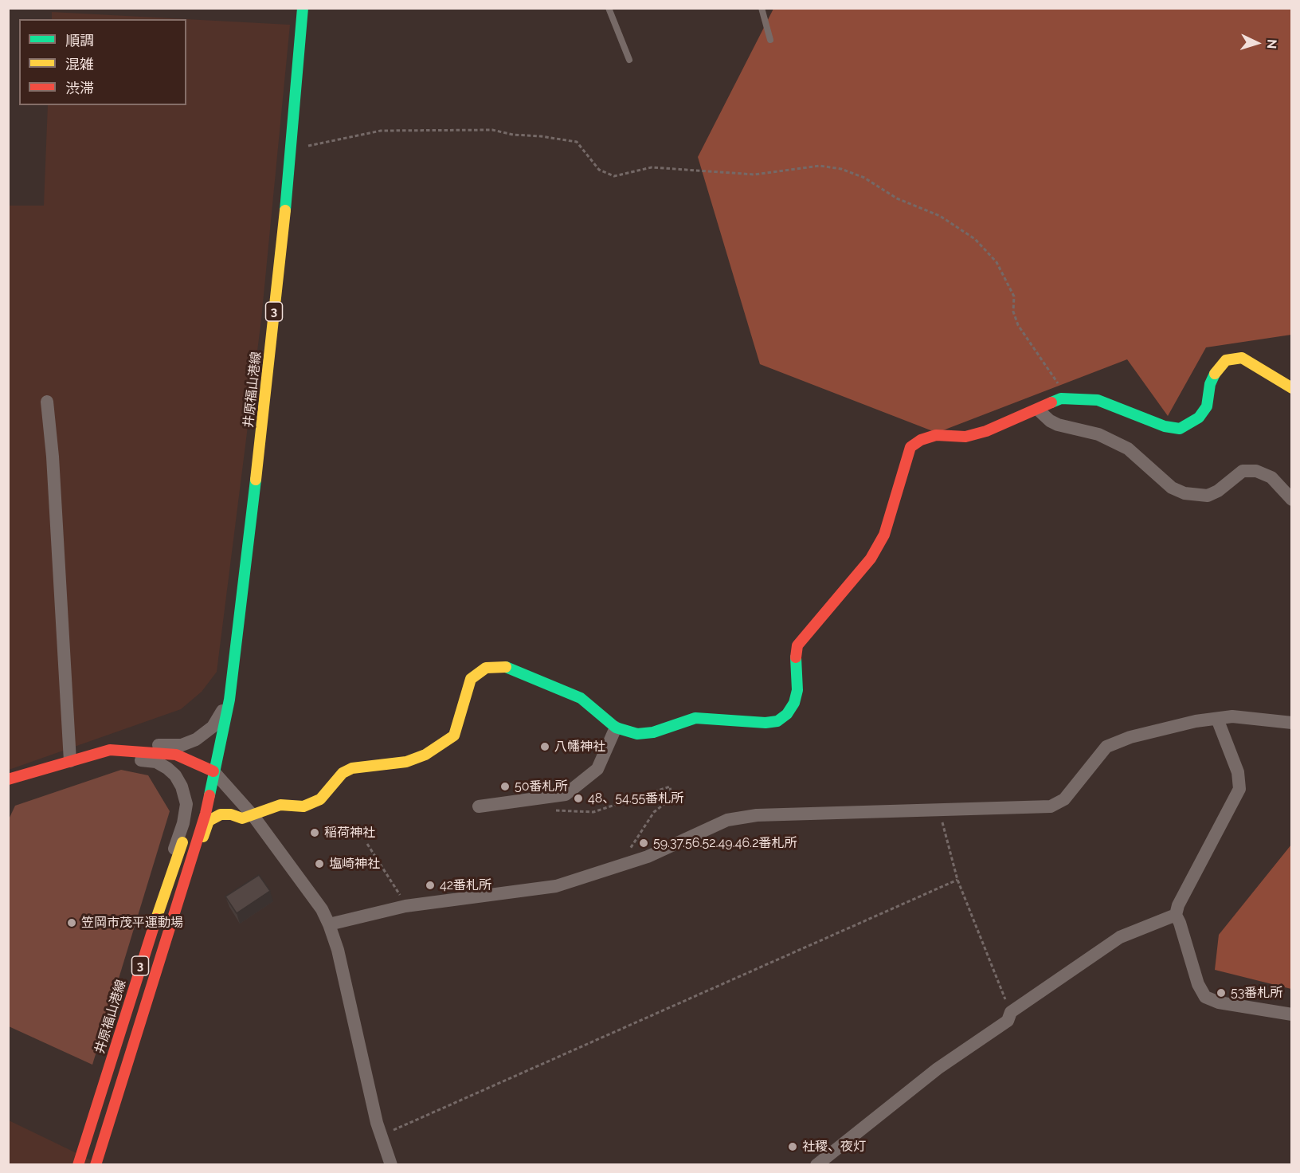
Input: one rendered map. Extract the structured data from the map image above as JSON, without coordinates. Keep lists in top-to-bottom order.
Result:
{
  "streets": {
    "street": ["3", "井原福山港線"]
  },
  "places": [
    "八幡神社",
    "50番札所",
    "48、54.55番札所",
    "稲荷神社",
    "59.37.56.52.49.46.2番札所",
    "塩崎神社",
    "42番札所",
    "笠岡市茂平運動場",
    "53番札所",
    "社稷、夜灯"
  ],
  "legend": ["順調", "混雑", "渋滞"],
  "north": "right"
}
